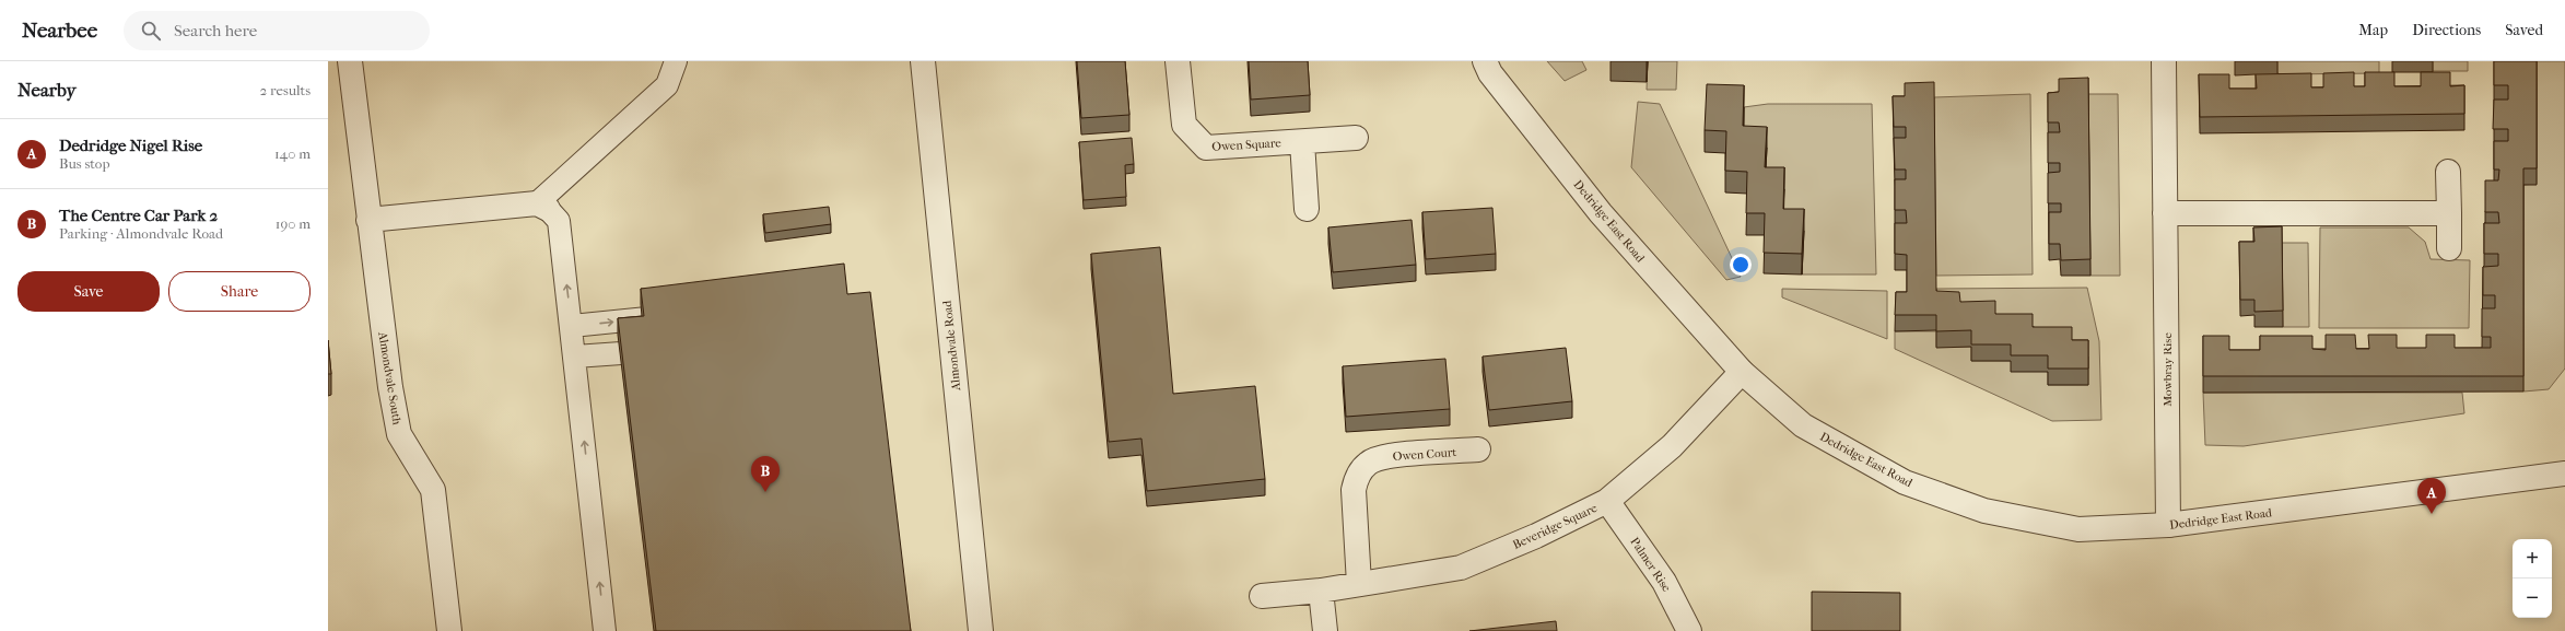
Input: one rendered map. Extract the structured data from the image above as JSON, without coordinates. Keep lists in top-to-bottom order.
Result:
{
  "streets": {
    "street": [
      "Owen Square",
      "Dedridge East Road",
      "Almondvale Road",
      "Mowbray Rise",
      "Almondvale South",
      "Owen Court",
      "Beveridge Square",
      "Palmer Rise"
    ]
  },
  "crossings": [
    ["Dedridge East Road", "Mowbray Rise"],
    ["Dedridge East Road", "Beveridge Square"],
    ["Owen Court", "Beveridge Square"],
    ["Beveridge Square", "Palmer Rise"]
  ],
  "page": {
    "header": "Nearbee",
    "search": "Search here",
    "nav": ["Map", "Directions", "Saved"],
    "heading": ["Nearby", "2 results"],
    "list": [
      {
        "mark": "A",
        "name": "Dedridge Nigel Rise",
        "note": "Bus stop",
        "value": "140 m"
      },
      {
        "mark": "B",
        "name": "The Centre Car Park 2",
        "note": "Parking · Almondvale Road",
        "value": "190 m"
      }
    ],
    "buttons": ["Save", "Share"],
    "pins": ["B", "A"],
    "map_buttons": ["+", "−"]
  }
}
